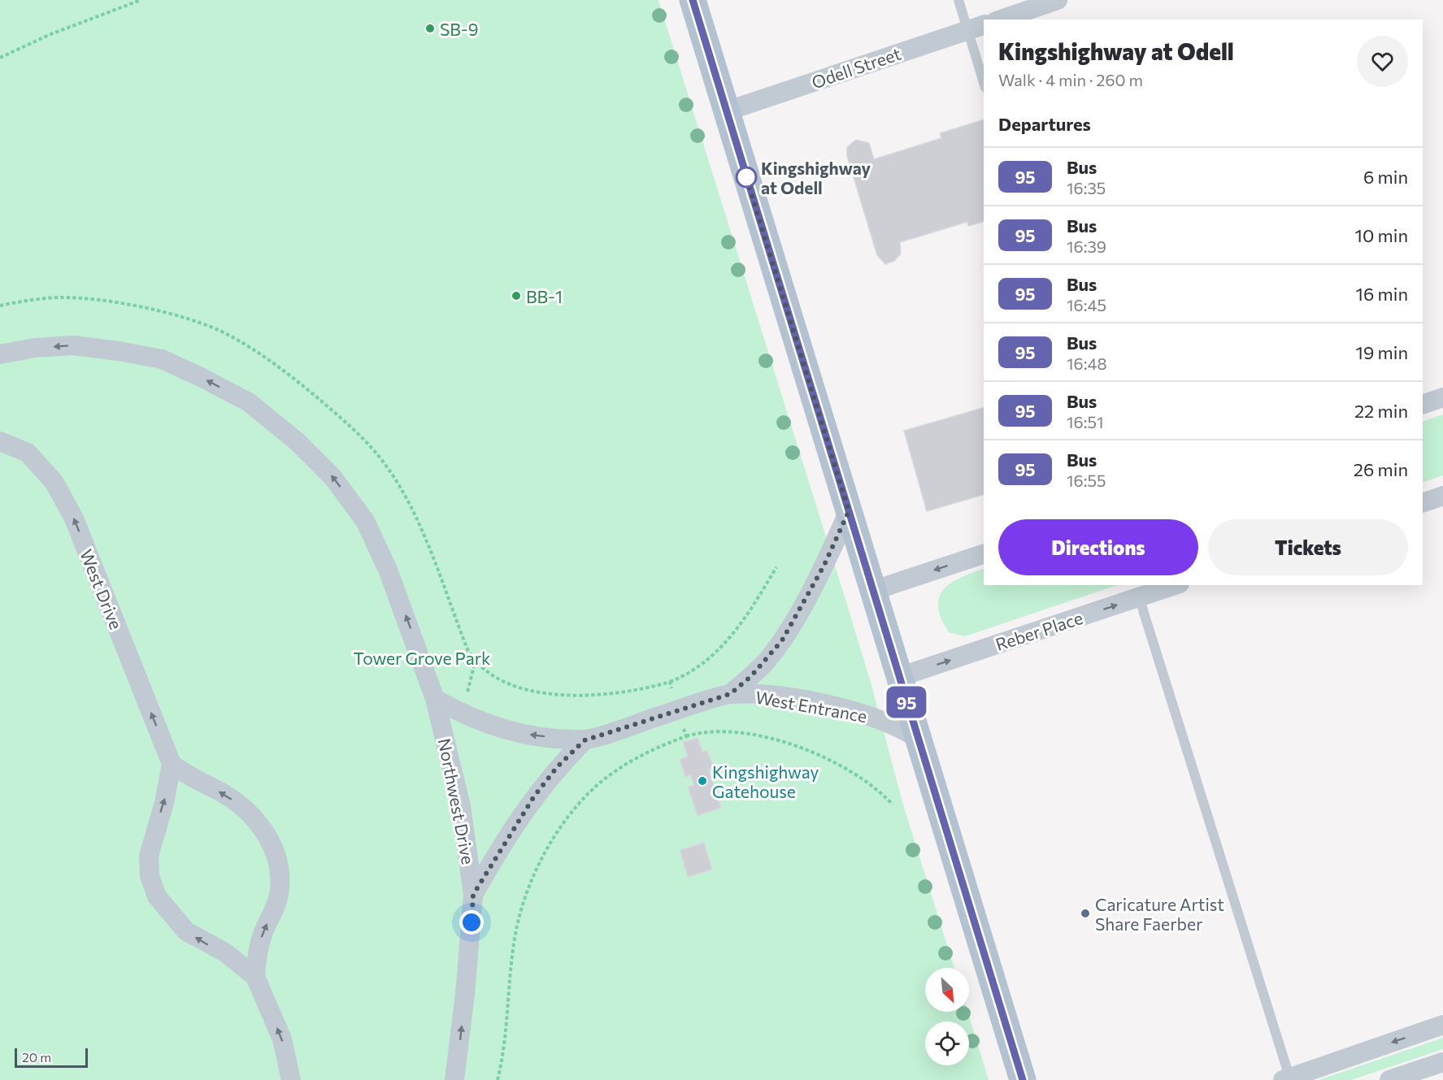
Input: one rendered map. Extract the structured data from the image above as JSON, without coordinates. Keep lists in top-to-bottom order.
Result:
{
  "streets": {
    "street": [
      "Odell Street",
      "West Drive",
      "Reber Place",
      "West Entrance",
      "Northwest Drive"
    ]
  },
  "crossings": [
    ["West Entrance", "Northwest Drive"]
  ],
  "one_way": ["West Drive", "Northwest Drive"],
  "parks": ["Tower Grove Park"],
  "places": [
    "SB-9",
    "Kingshighway at Odell",
    "BB-1",
    "Kingshighway Gatehouse",
    "Caricature Artist Share Faerber"
  ],
  "lines": ["bus line 95"],
  "scale_bar": "20 m",
  "north": "bottom right",
  "page": {
    "on_map": "95",
    "heading": [
      ["Kingshighway at Odell", "Walk · 4 min · 260 m"],
      "Departures"
    ],
    "list": [
      {
        "mark": "95",
        "name": "Bus",
        "note": "16:35",
        "value": "6 min"
      },
      {
        "mark": "95",
        "name": "Bus",
        "note": "16:39",
        "value": "10 min"
      },
      {
        "mark": "95",
        "name": "Bus",
        "note": "16:45",
        "value": "16 min"
      },
      {
        "mark": "95",
        "name": "Bus",
        "note": "16:48",
        "value": "19 min"
      },
      {
        "mark": "95",
        "name": "Bus",
        "note": "16:51",
        "value": "22 min"
      },
      {
        "mark": "95",
        "name": "Bus",
        "note": "16:55",
        "value": "26 min"
      }
    ],
    "buttons": ["Directions", "Tickets"],
    "scale": "20 m"
  }
}
